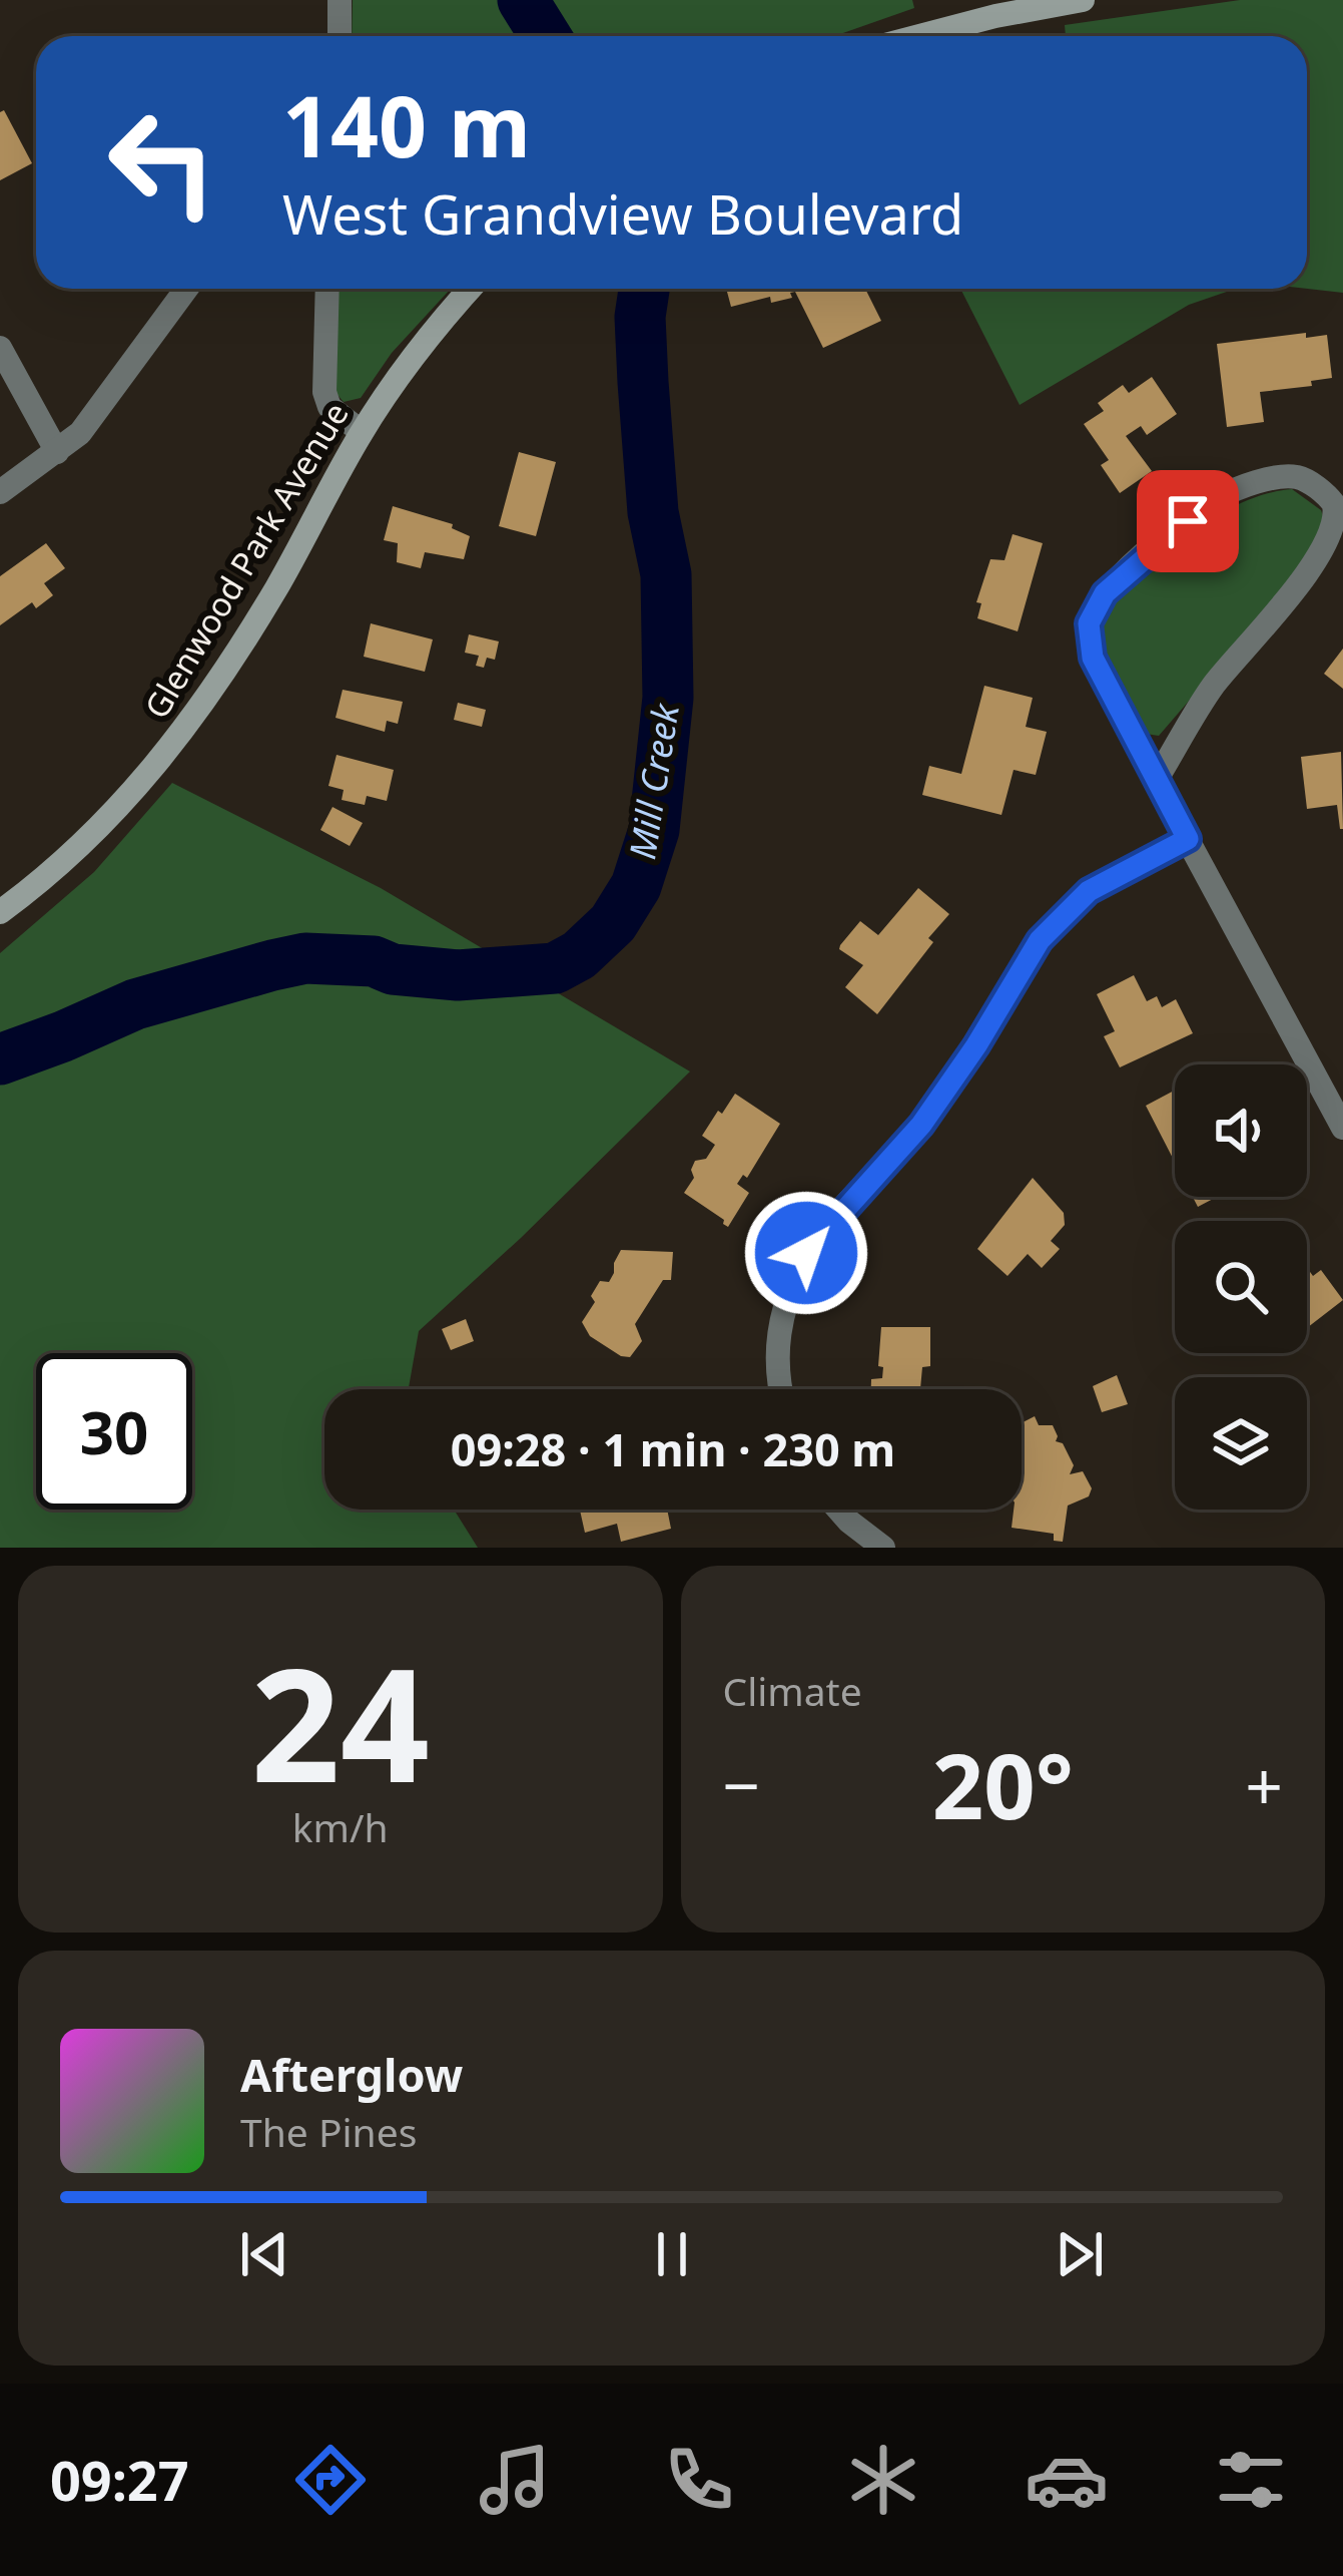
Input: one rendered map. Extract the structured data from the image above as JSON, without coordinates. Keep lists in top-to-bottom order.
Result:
{
  "streets": {
    "main road": ["Glenwood Park Avenue"]
  },
  "water": ["Mill Creek"],
  "page": {
    "turn": ["140 m", "West Grandview Boulevard"],
    "limit": "30",
    "trip": "09:28 · 1 min · 230 m",
    "tile": [
      ["24", "km/h"],
      "Climate"
    ],
    "heat": ["−", "20°", "+"],
    "song": ["Afterglow", "The Pines"],
    "tabs": "09:27"
  }
}
